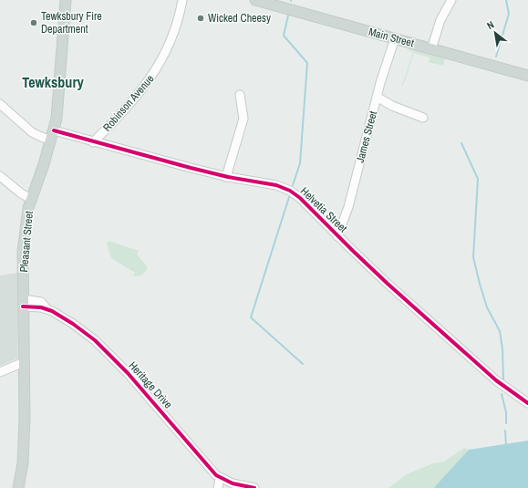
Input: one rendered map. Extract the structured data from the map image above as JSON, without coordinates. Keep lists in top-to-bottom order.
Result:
{
  "streets": {
    "main road": ["Main Street", "Pleasant Street"],
    "street": [
      "Robinson Avenue",
      "James Street",
      "Helvetia Street",
      "Heritage Drive"
    ]
  },
  "crossings": [
    ["Main Street", "James Street"],
    ["Robinson Avenue", "Helvetia Street"],
    ["James Street", "Helvetia Street"],
    ["Helvetia Street", "Pleasant Street"],
    ["Pleasant Street", "Heritage Drive"]
  ],
  "districts": ["Tewksbury"],
  "places": ["Wicked Cheesy", "Tewksbury Fire Department"],
  "north": "top left"
}
